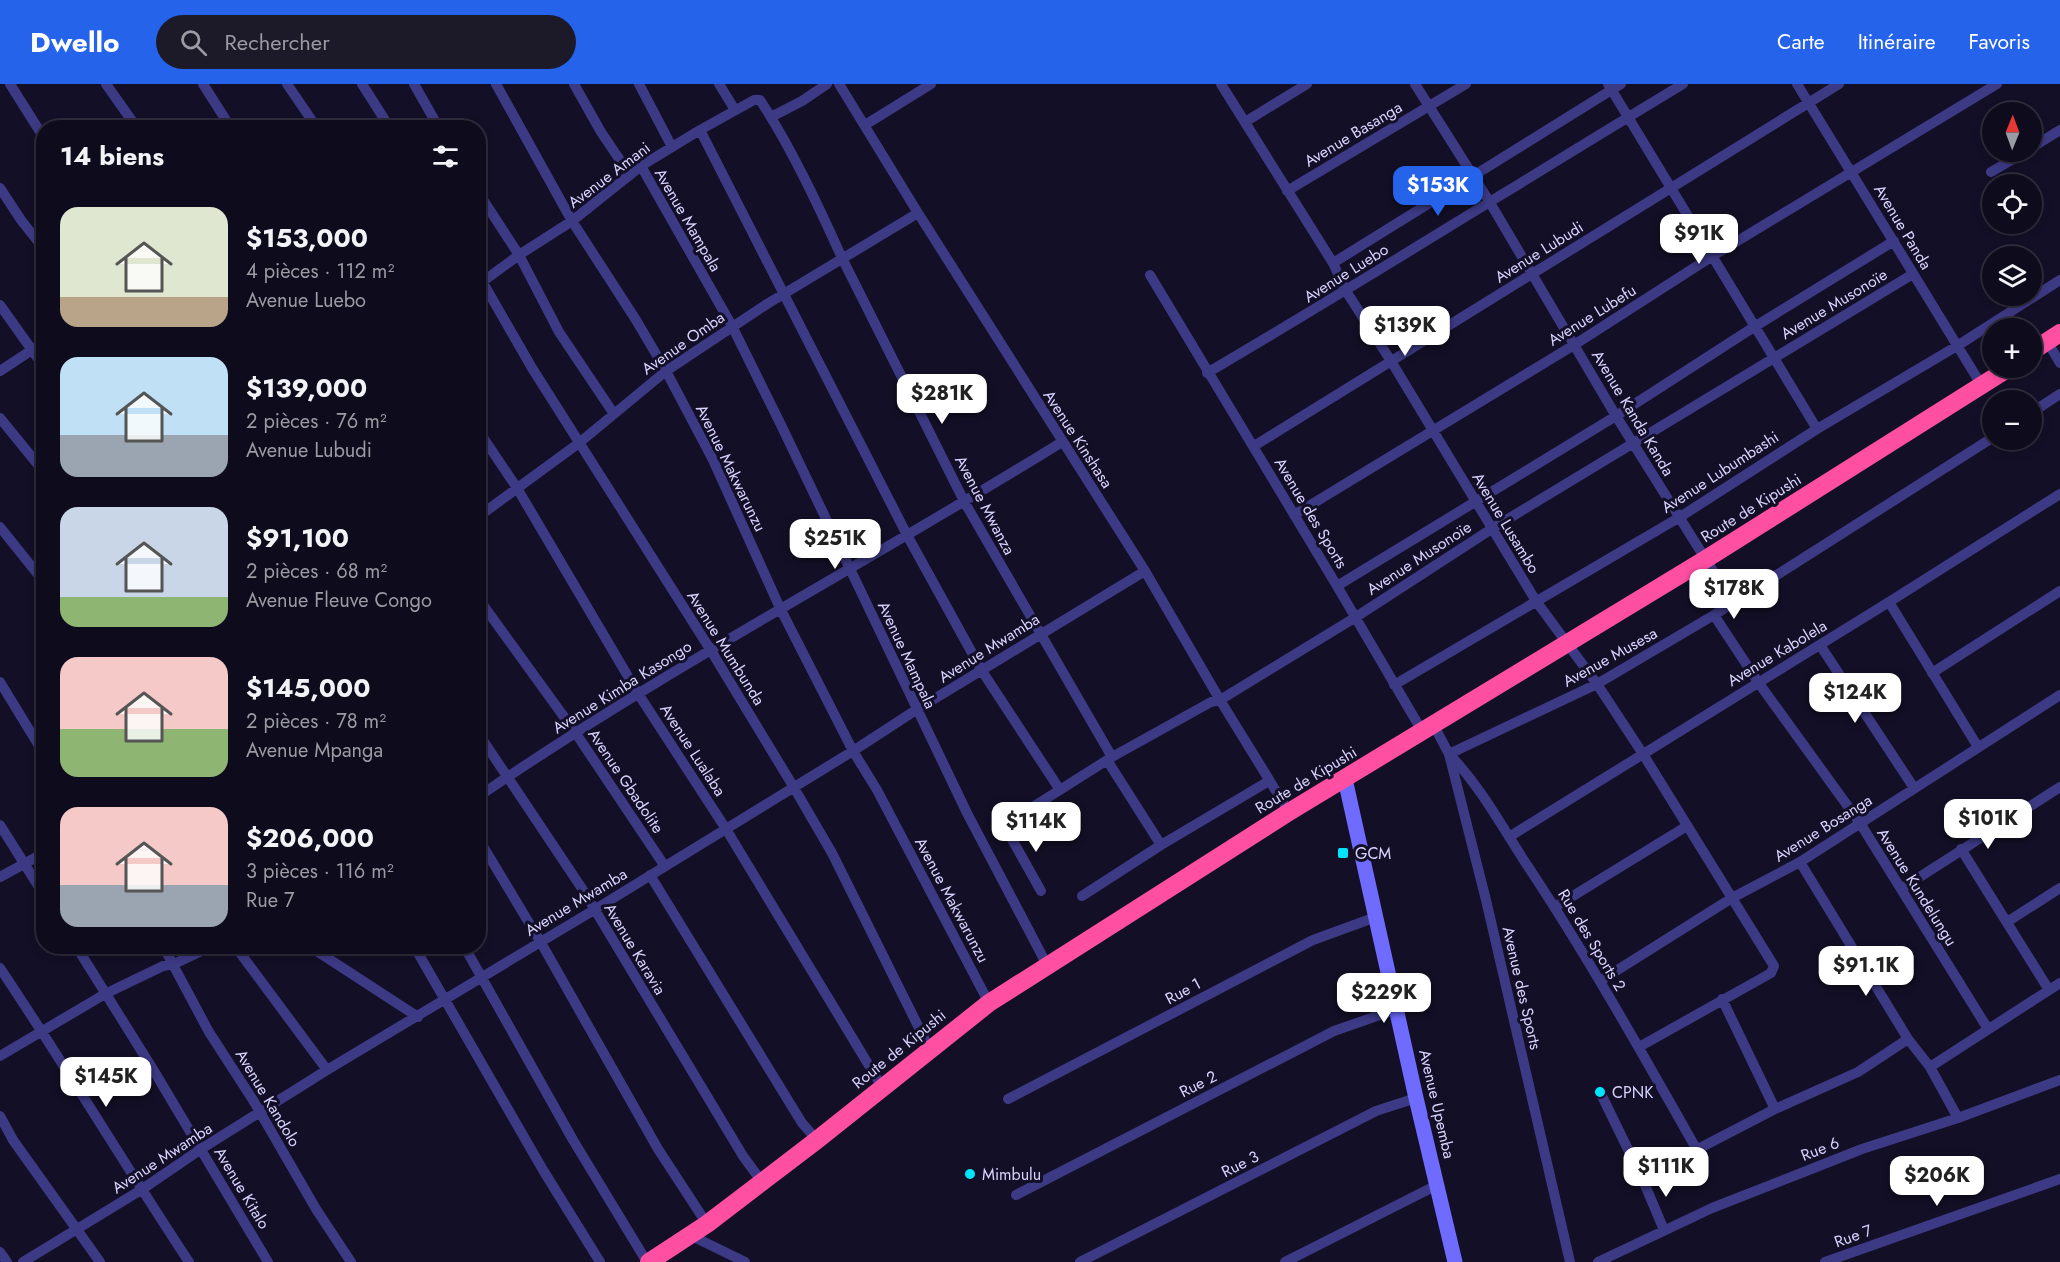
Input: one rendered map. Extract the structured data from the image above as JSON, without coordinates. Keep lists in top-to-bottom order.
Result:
{
  "streets": {
    "highway": ["Route de Kipushi"],
    "street": [
      "Avenue Basanga",
      "Avenue Amani",
      "Avenue Mampala",
      "Avenue Panda",
      "Avenue Lubudi",
      "Avenue Luebo",
      "Avenue Musonoïe",
      "Avenue Lubefu",
      "Avenue Omba",
      "Avenue Kanda Kanda",
      "Avenue Kinshasa",
      "Avenue Makwarunzu",
      "Avenue Lubumbashi",
      "Avenue Mwanza",
      "Avenue des Sports",
      "Avenue Lusambo",
      "Avenue Mumbunda",
      "Avenue Mwamba",
      "Avenue Kabolela",
      "Avenue Musesa",
      "Avenue Kimba Kasongo",
      "Avenue Lualaba",
      "Avenue Gbadolite",
      "Avenue Bosanga",
      "Avenue Kundelungu",
      "Rue des Sports 2",
      "Avenue Karavia",
      "Rue 1",
      "Rue 2",
      "Avenue Kandolo",
      "Avenue Upemba",
      "Rue 6",
      "Rue 3",
      "Avenue Kitalo",
      "Rue 7"
    ]
  },
  "crossings": [
    ["Avenue Basanga", "Avenue Kanda Kanda"],
    ["Avenue Basanga", "Avenue Lusambo"],
    ["Avenue Amani", "Avenue Mampala"],
    ["Avenue Amani", "Avenue Makwarunzu"],
    ["Avenue Amani", "Avenue Mwanza"],
    ["Avenue Mampala", "Avenue Omba"],
    ["Avenue Mampala", "Route de Kipushi"],
    ["Avenue Mampala", "Avenue Mwamba"],
    ["Avenue Mampala", "Avenue Kimba Kasongo"],
    ["Avenue Panda", "Avenue Lubudi"],
    ["Avenue Panda", "Avenue Musonoïe"],
    ["Avenue Panda", "Avenue Lubefu"],
    ["Avenue Panda", "Avenue Lubumbashi"],
    ["Avenue Panda", "Route de Kipushi"],
    ["Avenue Lubudi", "Avenue Kanda Kanda"],
    ["Avenue Lubudi", "Avenue des Sports"],
    ["Avenue Lubudi", "Avenue Lusambo"],
    ["Avenue Luebo", "Avenue Kanda Kanda"],
    ["Avenue Luebo", "Avenue des Sports"],
    ["Avenue Luebo", "Avenue Lusambo"],
    ["Avenue Musonoïe", "Avenue Kanda Kanda"],
    ["Avenue Musonoïe", "Avenue Kinshasa"],
    ["Avenue Musonoïe", "Avenue Mwanza"],
    ["Avenue Musonoïe", "Avenue des Sports"],
    ["Avenue Musonoïe", "Avenue Lusambo"],
    ["Avenue Lubefu", "Avenue Kanda Kanda"],
    ["Avenue Lubefu", "Avenue des Sports"],
    ["Avenue Lubefu", "Avenue Lusambo"],
    ["Avenue Omba", "Avenue Kinshasa"],
    ["Avenue Omba", "Avenue Makwarunzu"],
    ["Avenue Omba", "Avenue Mwanza"],
    ["Avenue Omba", "Avenue Mumbunda"],
    ["Avenue Omba", "Avenue Lualaba"],
    ["Avenue Kanda Kanda", "Avenue Lubumbashi"],
    ["Avenue Kanda Kanda", "Route de Kipushi"],
    ["Avenue Kanda Kanda", "Avenue Musesa"],
    ["Avenue Kinshasa", "Route de Kipushi"],
    ["Avenue Kinshasa", "Avenue Mwamba"],
    ["Avenue Kinshasa", "Avenue Kimba Kasongo"],
    ["Avenue Makwarunzu", "Route de Kipushi"],
    ["Avenue Makwarunzu", "Avenue Mwamba"],
    ["Avenue Makwarunzu", "Avenue Kimba Kasongo"],
    ["Avenue Lubumbashi", "Avenue des Sports"],
    ["Avenue Lubumbashi", "Avenue Lusambo"],
    ["Avenue Mwanza", "Avenue Mwamba"],
    ["Avenue Mwanza", "Avenue Kimba Kasongo"],
    ["Route de Kipushi", "Avenue des Sports"],
    ["Route de Kipushi", "Avenue Lusambo"],
    ["Route de Kipushi", "Avenue Mumbunda"],
    ["Route de Kipushi", "Avenue Lualaba"],
    ["Route de Kipushi", "Avenue Karavia"],
    ["Route de Kipushi", "Avenue Upemba"],
    ["Avenue des Sports", "Avenue Musesa"],
    ["Avenue des Sports", "Rue des Sports 2"],
    ["Avenue Lusambo", "Avenue Kabolela"],
    ["Avenue Lusambo", "Avenue Musesa"],
    ["Avenue Lusambo", "Avenue Bosanga"],
    ["Avenue Mumbunda", "Avenue Mwamba"],
    ["Avenue Mumbunda", "Avenue Kimba Kasongo"],
    ["Avenue Mwamba", "Avenue Lualaba"],
    ["Avenue Mwamba", "Avenue Gbadolite"],
    ["Avenue Mwamba", "Avenue Karavia"],
    ["Avenue Mwamba", "Avenue Kandolo"],
    ["Avenue Mwamba", "Avenue Kitalo"],
    ["Avenue Kabolela", "Avenue Kundelungu"],
    ["Avenue Kabolela", "Rue des Sports 2"],
    ["Avenue Musesa", "Avenue Kundelungu"],
    ["Avenue Musesa", "Rue des Sports 2"],
    ["Avenue Kimba Kasongo", "Avenue Lualaba"],
    ["Avenue Kimba Kasongo", "Avenue Gbadolite"],
    ["Avenue Kimba Kasongo", "Avenue Karavia"],
    ["Avenue Bosanga", "Avenue Kundelungu"],
    ["Avenue Bosanga", "Rue des Sports 2"],
    ["Rue 1", "Avenue Upemba"],
    ["Rue 2", "Avenue Upemba"],
    ["Avenue Upemba", "Rue 3"]
  ],
  "places": {
    "transit": ["GCM"],
    "other": ["CPNK", "Mimbulu"]
  },
  "north": "top",
  "page": {
    "header": "Dwello",
    "search": "Rechercher",
    "nav": ["Carte", "Itinéraire", "Favoris"],
    "map_buttons": ["+", "−"],
    "heading": "14 biens",
    "price": [
      "$153K",
      "$91K",
      "$139K",
      "$281K",
      "$251K",
      "$178K",
      "$124K",
      "$101K",
      "$114K",
      "$91.1K",
      "$229K",
      "$145K",
      "$111K",
      "$206K"
    ],
    "list": [
      {
        "name": "$153,000",
        "note": "4 pièces · 112 m² · Avenue Luebo"
      },
      {
        "name": "$139,000",
        "note": "2 pièces · 76 m² · Avenue Lubudi"
      },
      {
        "name": "$91,100",
        "note": "2 pièces · 68 m² · Avenue Fleuve Congo"
      },
      {
        "name": "$145,000",
        "note": "2 pièces · 78 m² · Avenue Mpanga"
      },
      {
        "name": "$206,000",
        "note": "3 pièces · 116 m² · Rue 7"
      }
    ]
  }
}
